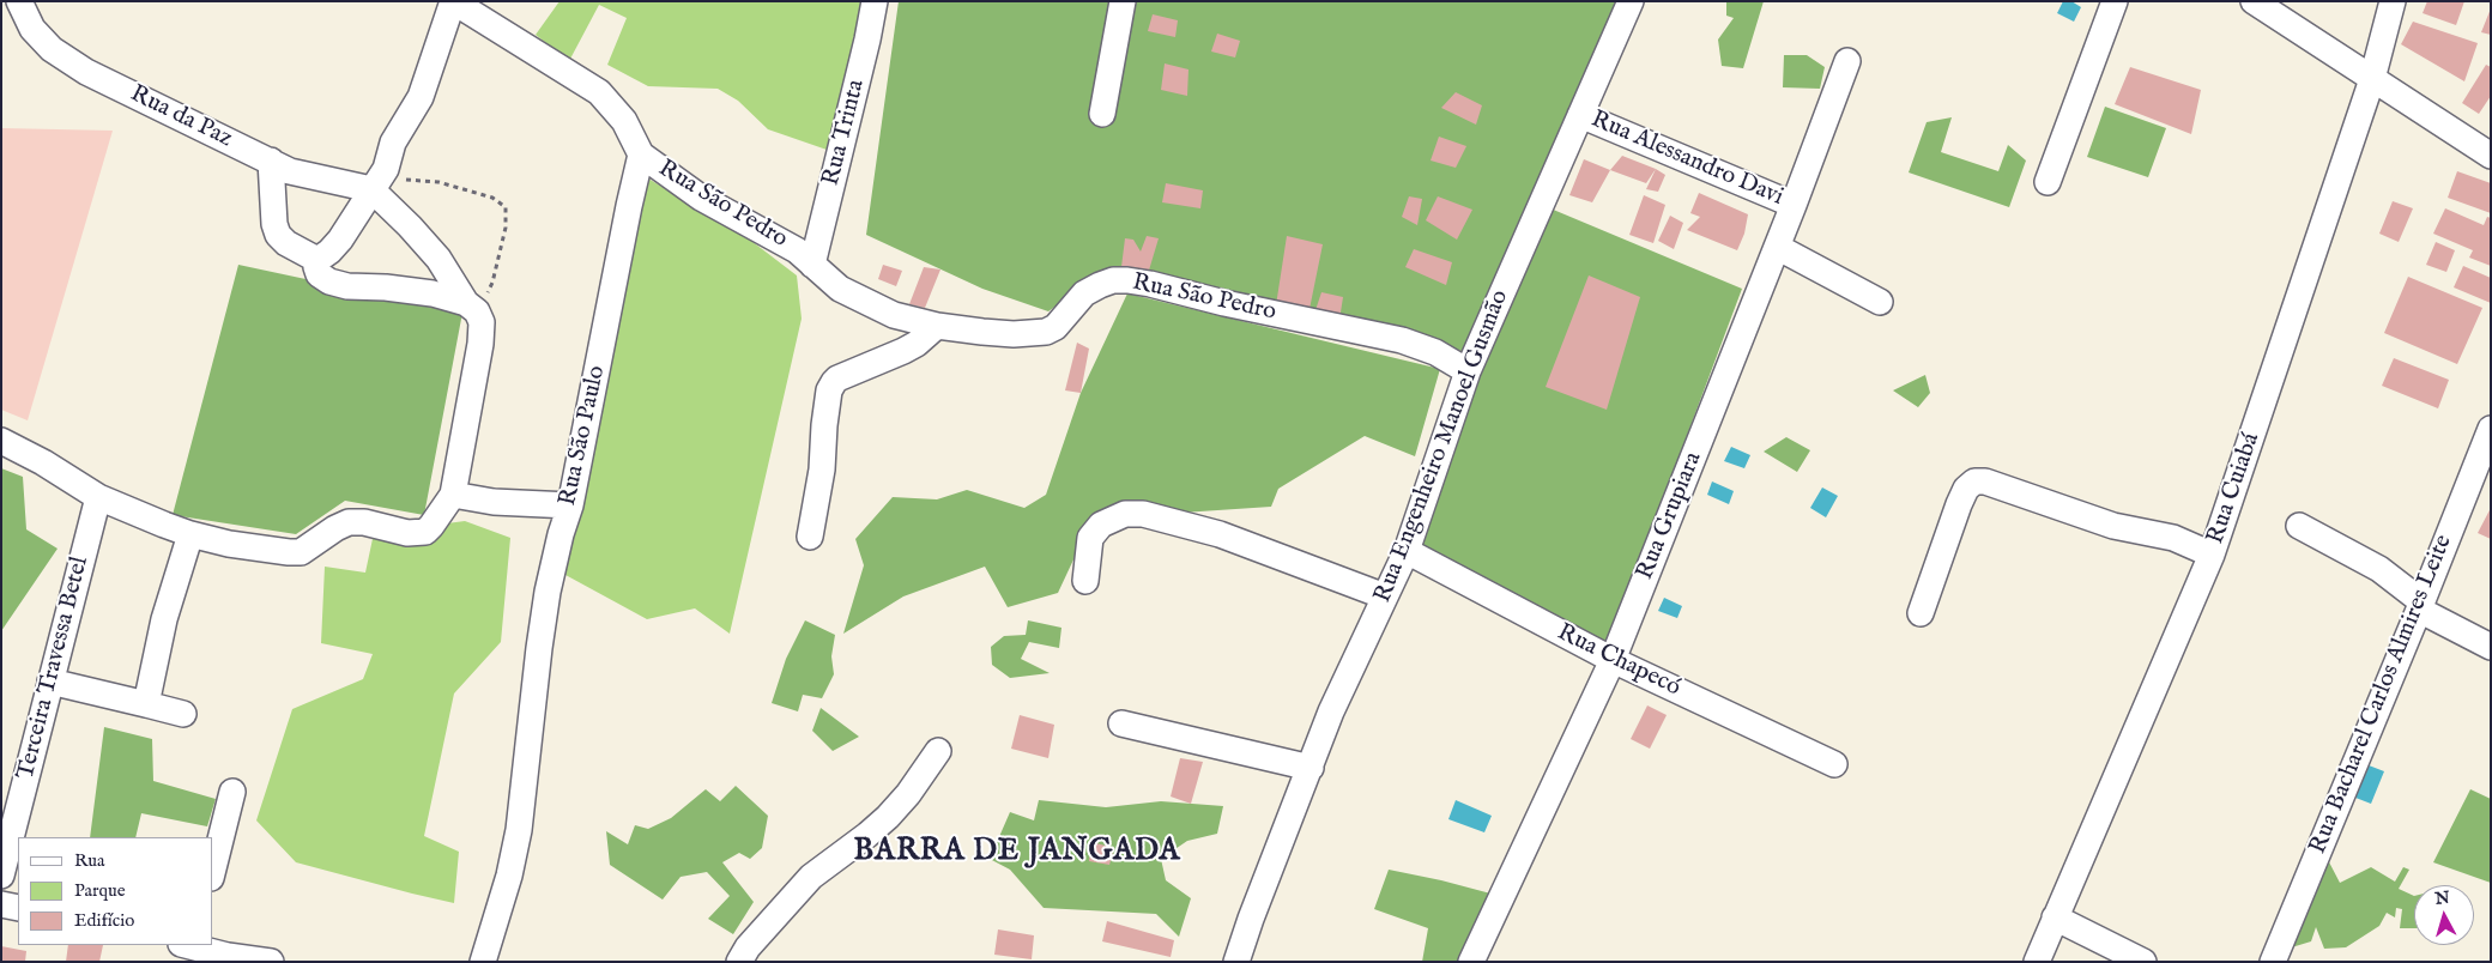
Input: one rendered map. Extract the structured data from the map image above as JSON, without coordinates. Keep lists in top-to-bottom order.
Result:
{
  "streets": {
    "street": [
      "Rua da Paz",
      "Rua Trinta",
      "Rua Alessandro Davi",
      "Rua São Pedro",
      "Rua São Paulo",
      "Rua Engenheiro Manoel Gusmão",
      "Rua Cuiabá",
      "Rua Grupiara",
      "Rua Chapecó",
      "Terceira Travessa Betel",
      "Rua Bacharel Carlos Almires Leite"
    ]
  },
  "crossings": [
    ["Rua Trinta", "Rua São Pedro"],
    ["Rua Alessandro Davi", "Rua Engenheiro Manoel Gusmão"],
    ["Rua Alessandro Davi", "Rua Grupiara"],
    ["Rua São Pedro", "Rua São Paulo"],
    ["Rua São Pedro", "Rua Engenheiro Manoel Gusmão"],
    ["Rua Engenheiro Manoel Gusmão", "Rua Chapecó"],
    ["Rua Grupiara", "Rua Chapecó"]
  ],
  "districts": ["BARRA DE JANGADA"],
  "legend": ["Rua", "Parque", "Edifício"],
  "north": "top"
}
